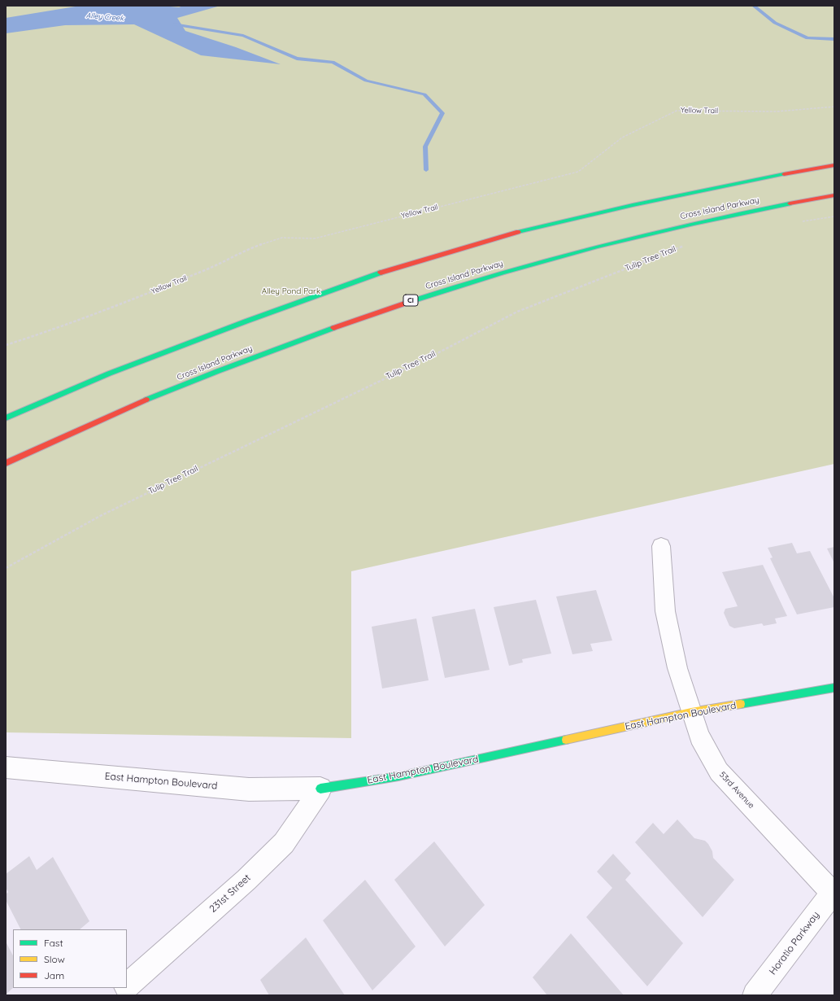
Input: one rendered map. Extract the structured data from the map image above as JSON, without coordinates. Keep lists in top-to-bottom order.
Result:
{
  "streets": {
    "main road": ["Cross Island Parkway", "CI", "East Hampton Boulevard"],
    "street": ["53rd Avenue", "231st Street", "Horatio Parkway"],
    "path": ["Yellow Trail", "Tulip Tree Trail"]
  },
  "crossings": [
    ["East Hampton Boulevard", "53rd Avenue"],
    ["East Hampton Boulevard", "231st Street"],
    ["53rd Avenue", "Horatio Parkway"]
  ],
  "water": ["Alley Creek"],
  "parks": ["Alley Pond Park"],
  "legend": ["Fast", "Slow", "Jam"]
}
